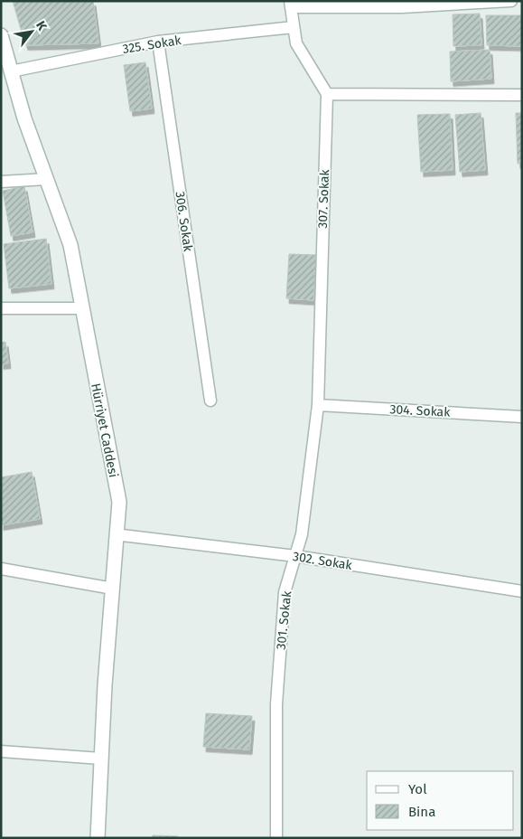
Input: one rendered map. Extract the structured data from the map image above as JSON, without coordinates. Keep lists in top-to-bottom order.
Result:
{
  "streets": {
    "street": [
      "325. Sokak",
      "307. Sokak",
      "306. Sokak",
      "304. Sokak",
      "Hürriyet Caddesi",
      "302. Sokak",
      "301. Sokak"
    ]
  },
  "crossings": [
    ["325. Sokak", "306. Sokak"],
    ["325. Sokak", "Hürriyet Caddesi"],
    ["307. Sokak", "304. Sokak"],
    ["307. Sokak", "301. Sokak"],
    ["304. Sokak", "301. Sokak"],
    ["302. Sokak", "301. Sokak"]
  ],
  "legend": ["Yol", "Bina"],
  "north": "top right"
}
